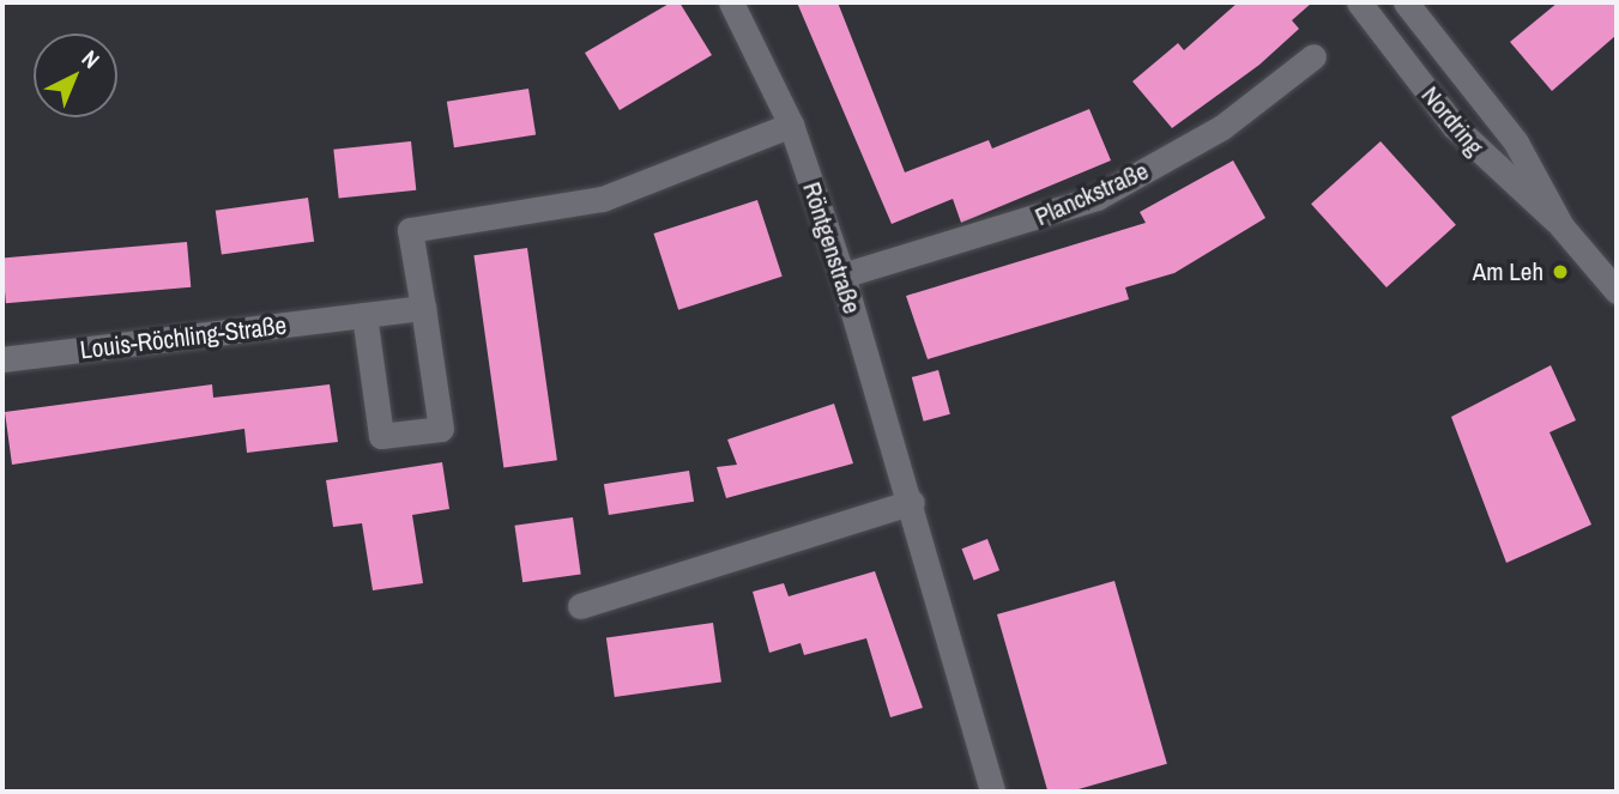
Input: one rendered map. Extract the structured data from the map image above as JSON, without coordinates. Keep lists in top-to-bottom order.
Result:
{
  "streets": {
    "street": [
      "Nordring",
      "Planckstraße",
      "Röntgenstraße",
      "Louis-Röchling-Straße"
    ]
  },
  "crossings": [
    ["Planckstraße", "Röntgenstraße"]
  ],
  "places": ["Am Leh"],
  "north": "top right"
}
